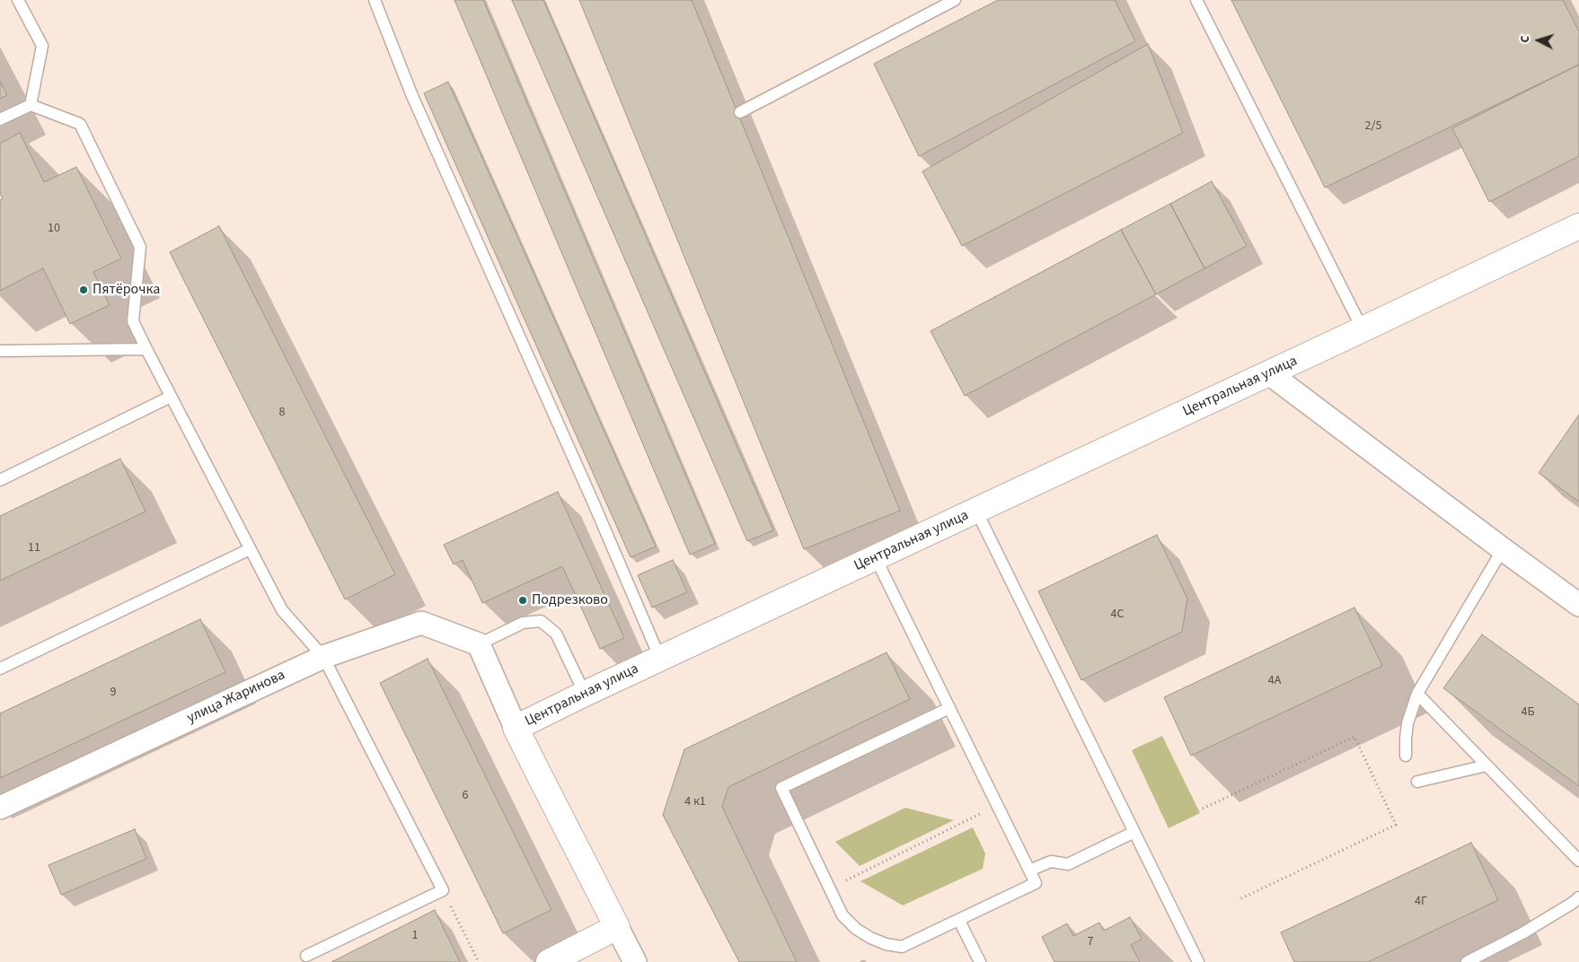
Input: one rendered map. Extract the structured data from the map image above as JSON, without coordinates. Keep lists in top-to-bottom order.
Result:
{
  "streets": {
    "street": ["Центральная улица", "улица Жаринова"]
  },
  "places": ["Пятёрочка", "Подрезково"],
  "house_numbers": [
    "2/5",
    "10",
    "8",
    "11",
    "4С",
    "4А",
    "9",
    "4Б",
    "6",
    "4 к1",
    "4Г",
    "1",
    "7"
  ],
  "north": "left"
}
